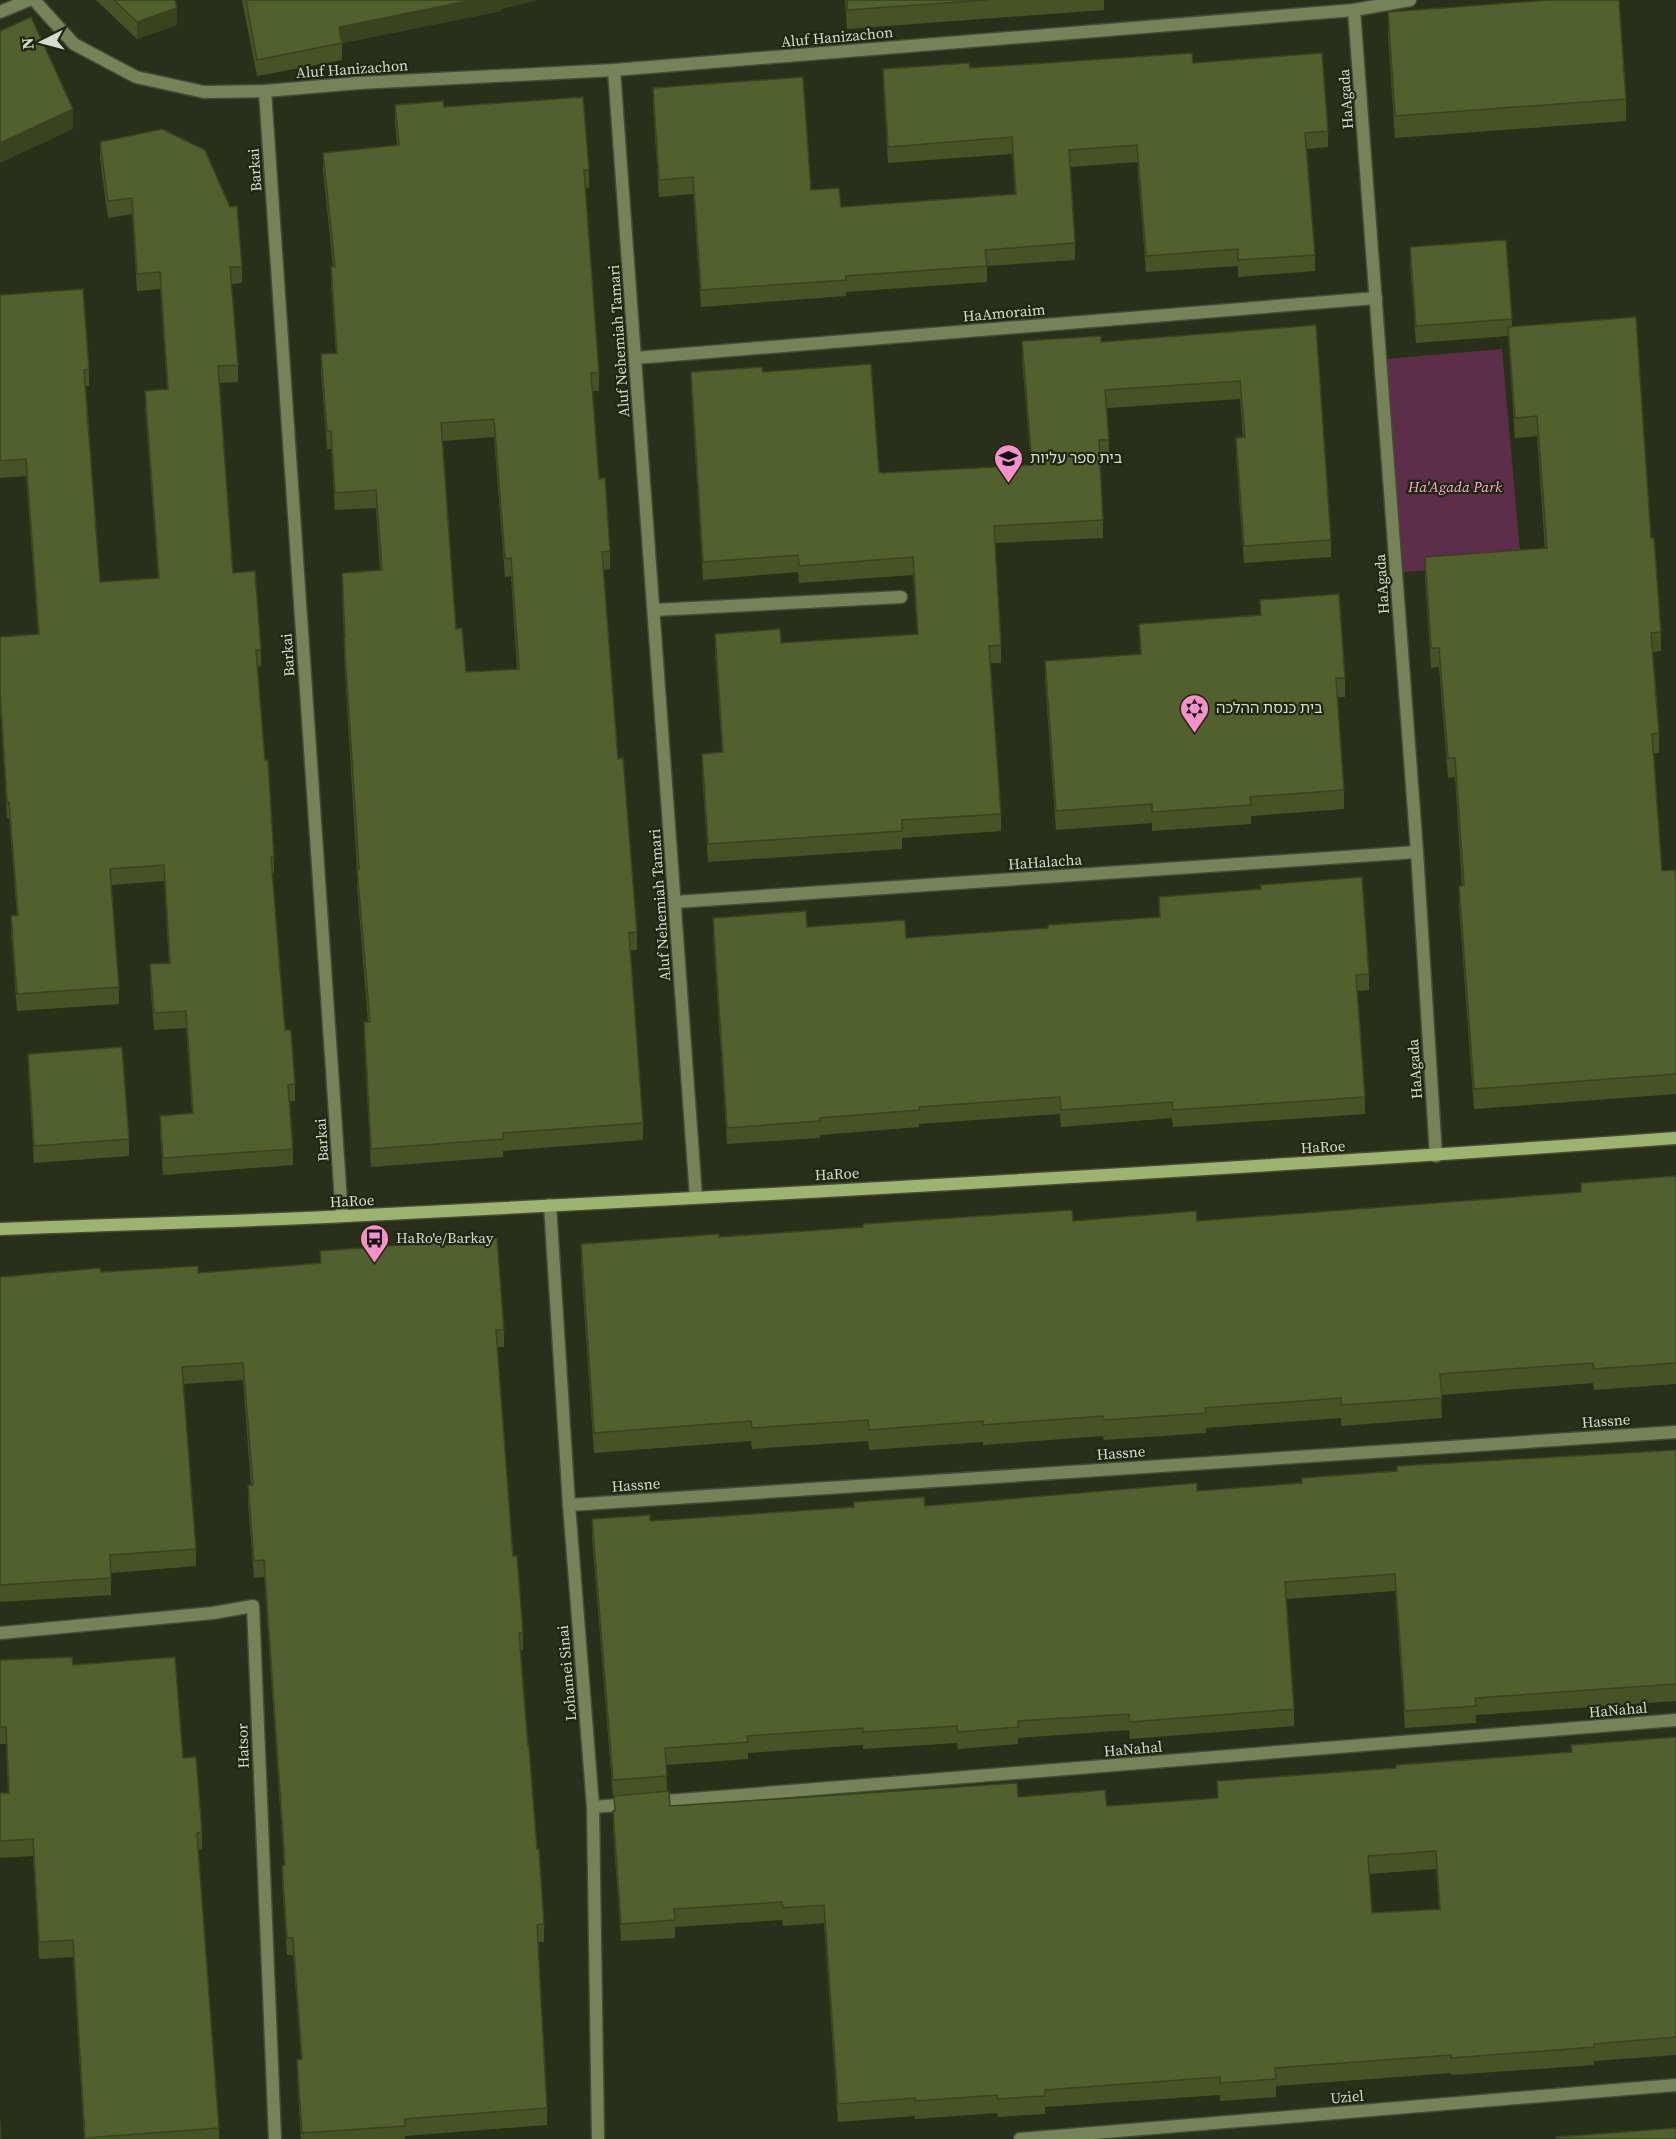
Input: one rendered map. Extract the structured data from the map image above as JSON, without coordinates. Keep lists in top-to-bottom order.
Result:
{
  "streets": {
    "street": [
      "Aluf Hanizachon",
      "HaAgada",
      "Barkai",
      "HaAmoraim",
      "Aluf Nehemiah Tamari",
      "HaHalacha",
      "HaRoe",
      "Hassne",
      "Lohamei Sinai",
      "HaNahal",
      "Hatsor",
      "Uziel"
    ]
  },
  "crossings": [
    ["Aluf Hanizachon", "HaAgada"],
    ["Aluf Hanizachon", "Barkai"],
    ["Aluf Hanizachon", "Aluf Nehemiah Tamari"],
    ["HaAgada", "HaAmoraim"],
    ["HaAgada", "HaHalacha"],
    ["HaAgada", "HaRoe"],
    ["Barkai", "HaRoe"],
    ["HaAmoraim", "Aluf Nehemiah Tamari"],
    ["Aluf Nehemiah Tamari", "HaHalacha"],
    ["Aluf Nehemiah Tamari", "HaRoe"],
    ["HaRoe", "Lohamei Sinai"],
    ["Hassne", "Lohamei Sinai"],
    ["Lohamei Sinai", "HaNahal"]
  ],
  "parks": ["Ha'Agada Park"],
  "places": {
    "school or university": ["בית ספר עליות"],
    "synagogue": ["בית כנסת ההלכה"],
    "bus stop": ["HaRo'e/Barkay"]
  },
  "north": "left"
}
